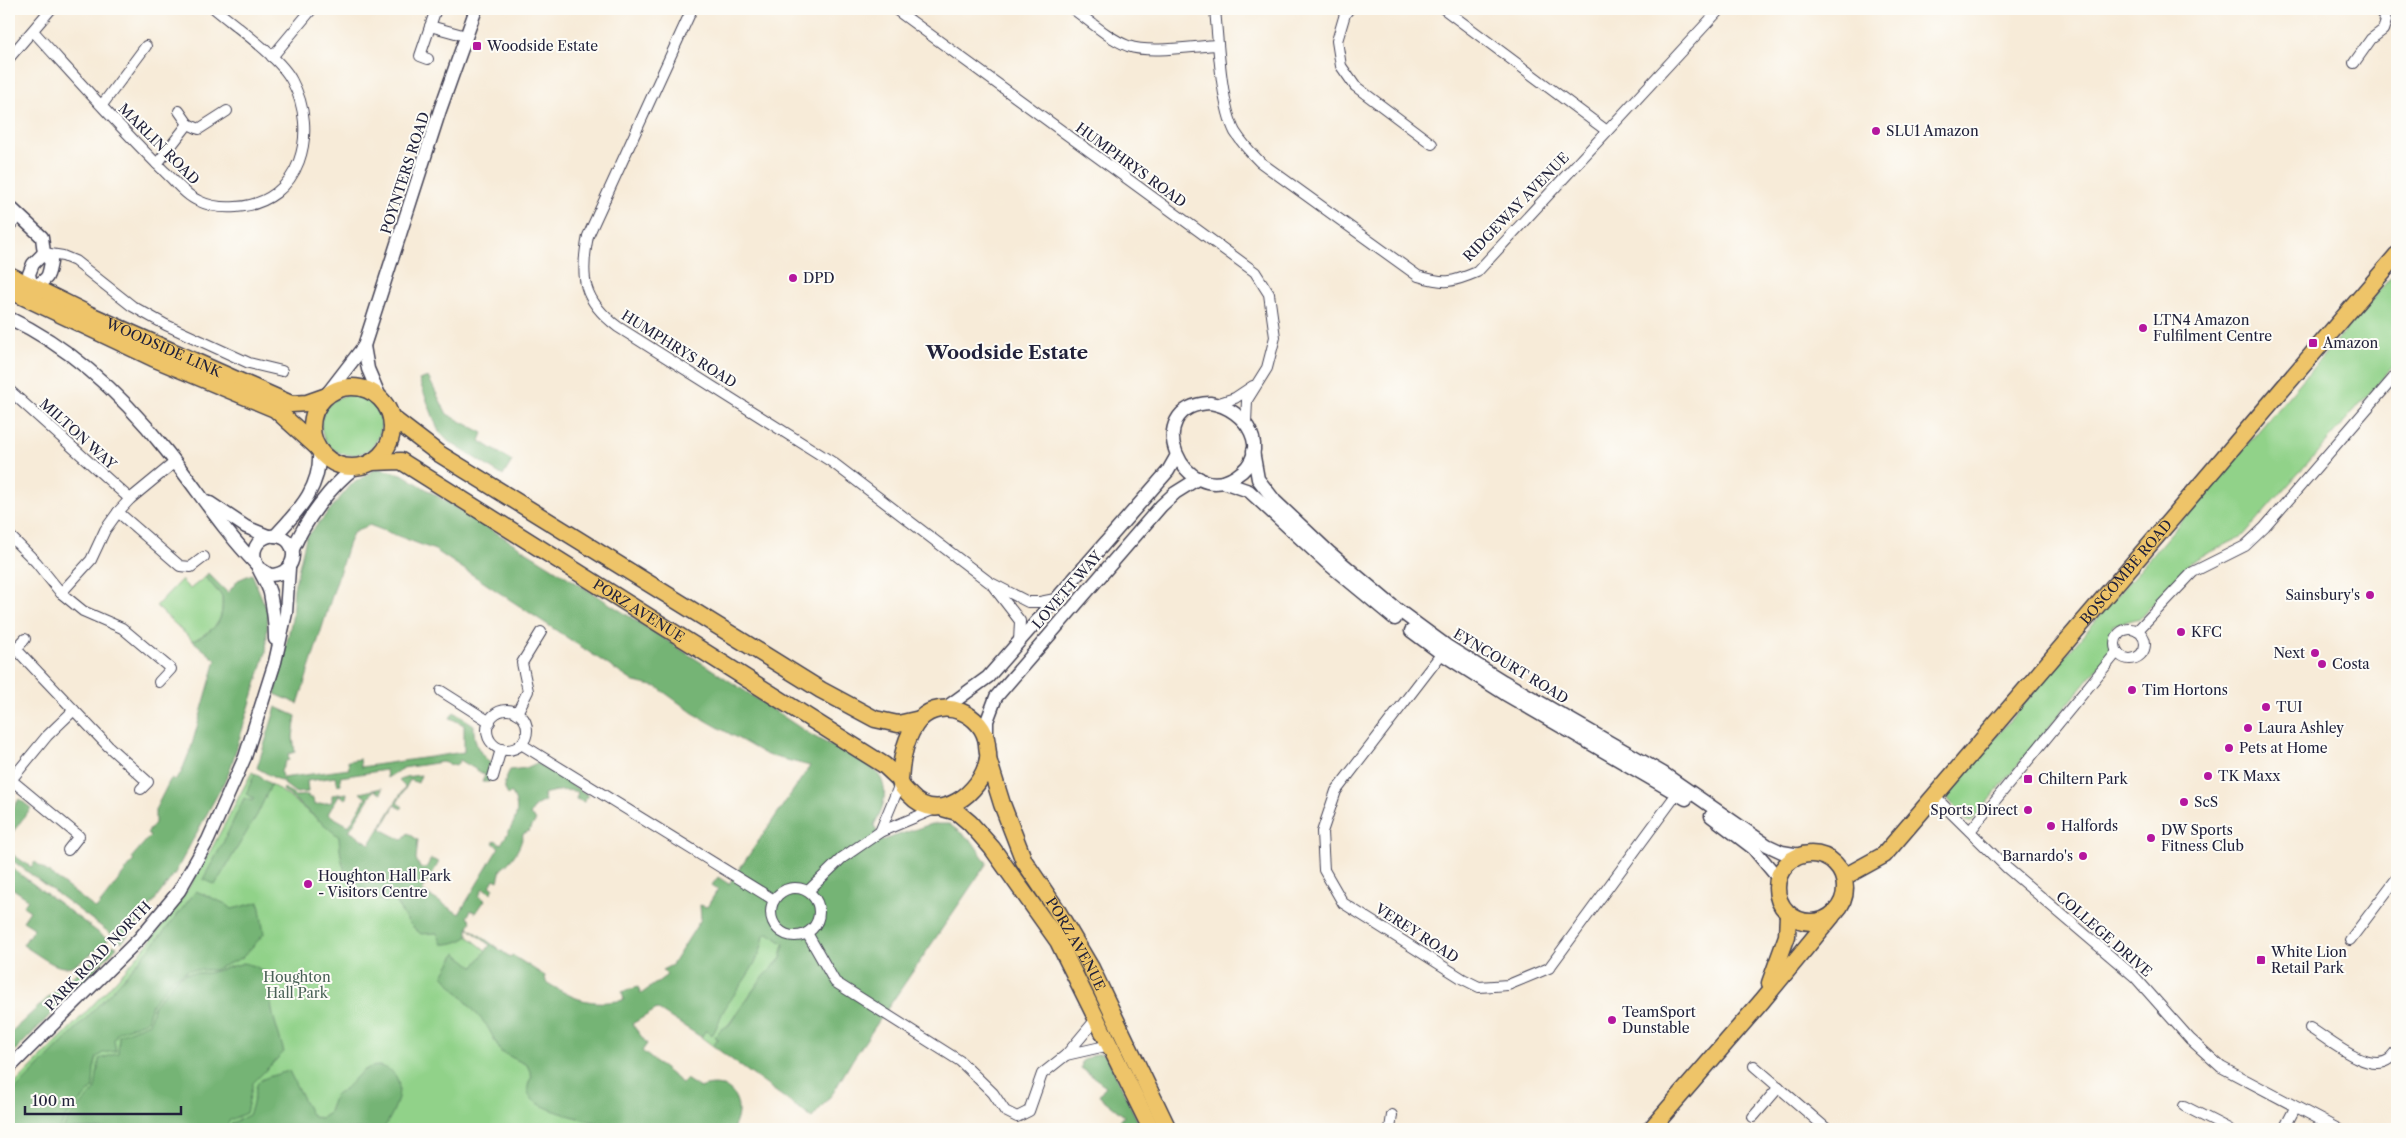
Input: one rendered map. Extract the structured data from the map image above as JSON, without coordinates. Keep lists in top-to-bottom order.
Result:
{
  "streets": {
    "main road": ["WOODSIDE LINK", "BOSCOMBE ROAD", "PORZ AVENUE"],
    "street": [
      "MARLIN ROAD",
      "HUMPHRYS ROAD",
      "POYNTERS ROAD",
      "RIDGEWAY AVENUE",
      "MILTON WAY",
      "LOVETT WAY",
      "EYNCOURT ROAD",
      "VEREY ROAD",
      "COLLEGE DRIVE",
      "PARK ROAD NORTH"
    ]
  },
  "crossings": [
    ["HUMPHRYS ROAD", "LOVETT WAY"],
    ["HUMPHRYS ROAD", "EYNCOURT ROAD"],
    ["POYNTERS ROAD", "WOODSIDE LINK"],
    ["POYNTERS ROAD", "PORZ AVENUE"],
    ["WOODSIDE LINK", "PORZ AVENUE"],
    ["BOSCOMBE ROAD", "EYNCOURT ROAD"],
    ["BOSCOMBE ROAD", "COLLEGE DRIVE"],
    ["LOVETT WAY", "PORZ AVENUE"],
    ["LOVETT WAY", "EYNCOURT ROAD"],
    ["EYNCOURT ROAD", "VEREY ROAD"]
  ],
  "districts": ["Woodside Estate"],
  "parks": ["Houghton Hall Park"],
  "places": {
    "transit": [
      "Woodside Estate",
      "Amazon",
      "Chiltern Park",
      "White Lion Retail Park"
    ],
    "other": [
      "SLU1 Amazon",
      "DPD",
      "LTN4 Amazon Fulfilment Centre",
      "Sainsbury's",
      "KFC",
      "Next",
      "Costa",
      "Tim Hortons",
      "TUI",
      "Laura Ashley",
      "Pets at Home",
      "TK Maxx",
      "ScS",
      "Sports Direct",
      "Halfords",
      "DW Sports Fitness Club",
      "Barnardo's",
      "Houghton Hall Park - Visitors Centre",
      "TeamSport Dunstable"
    ]
  },
  "scale_bar": "100 m"
}
